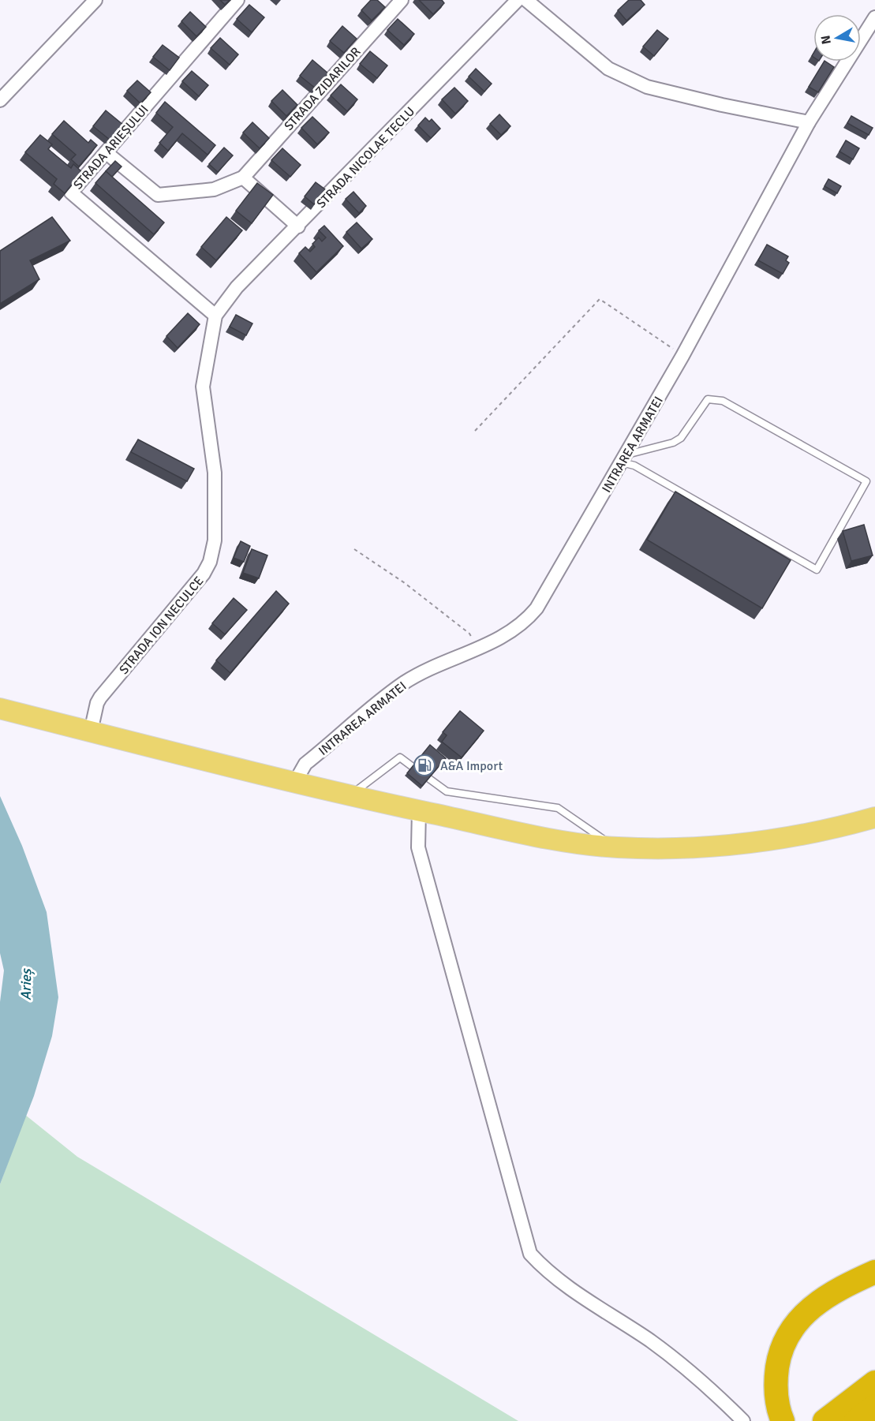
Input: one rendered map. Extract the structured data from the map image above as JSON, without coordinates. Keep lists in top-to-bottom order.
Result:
{
  "streets": {
    "street": [
      "STRADA ZIDARILOR",
      "STRADA ARIEȘULUI",
      "STRADA NICOLAE TECLU",
      "INTRAREA ARMATEI",
      "STRADA ION NECULCE"
    ]
  },
  "crossings": [
    ["STRADA ZIDARILOR", "STRADA ARIEȘULUI"],
    ["STRADA ARIEȘULUI", "STRADA NICOLAE TECLU"],
    ["STRADA ARIEȘULUI", "STRADA ION NECULCE"],
    ["STRADA NICOLAE TECLU", "STRADA ION NECULCE"]
  ],
  "water": ["Arieș"],
  "places": {
    "fuel station": ["A&A Import"]
  },
  "north": "left"
}
